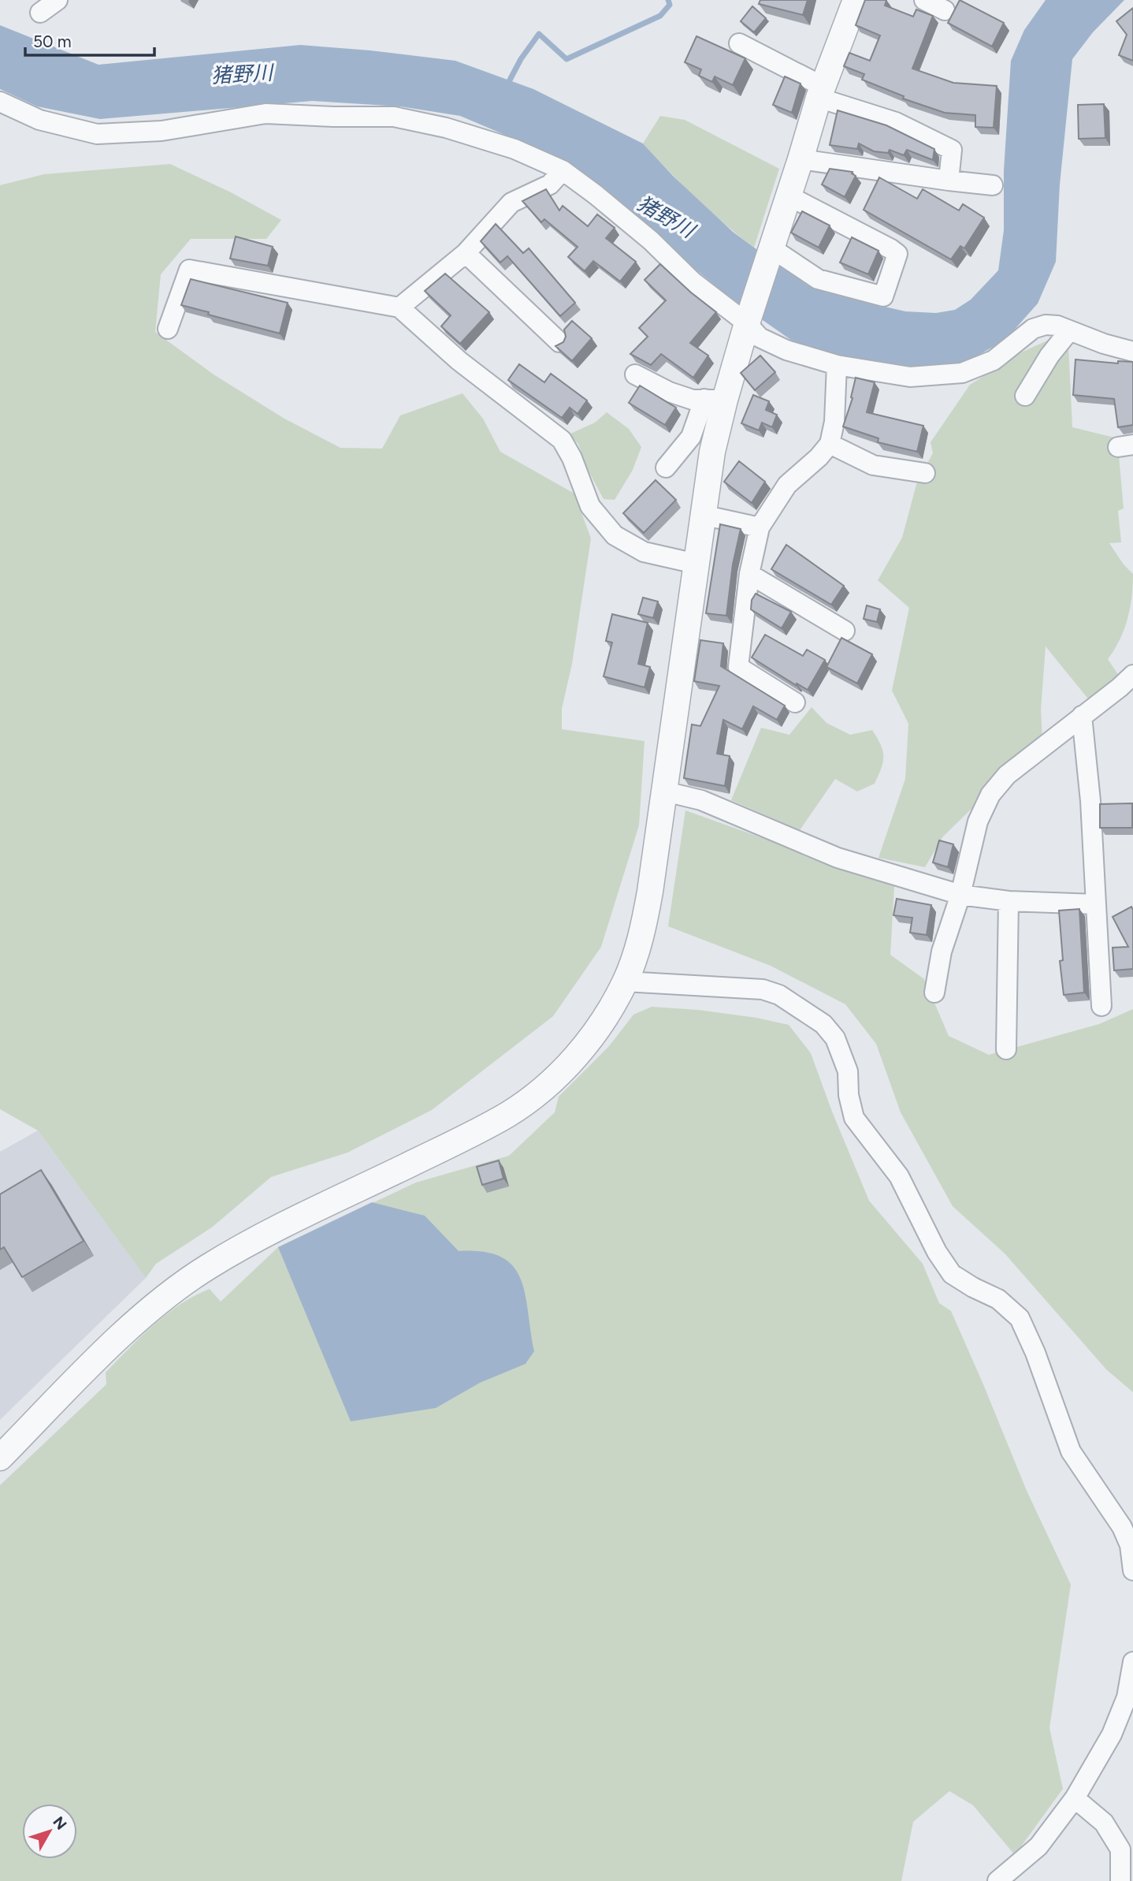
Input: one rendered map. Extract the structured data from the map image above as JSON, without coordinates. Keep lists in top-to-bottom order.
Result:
{
  "water": ["猪野川"],
  "scale_bar": "50 m",
  "north": "top right"
}
